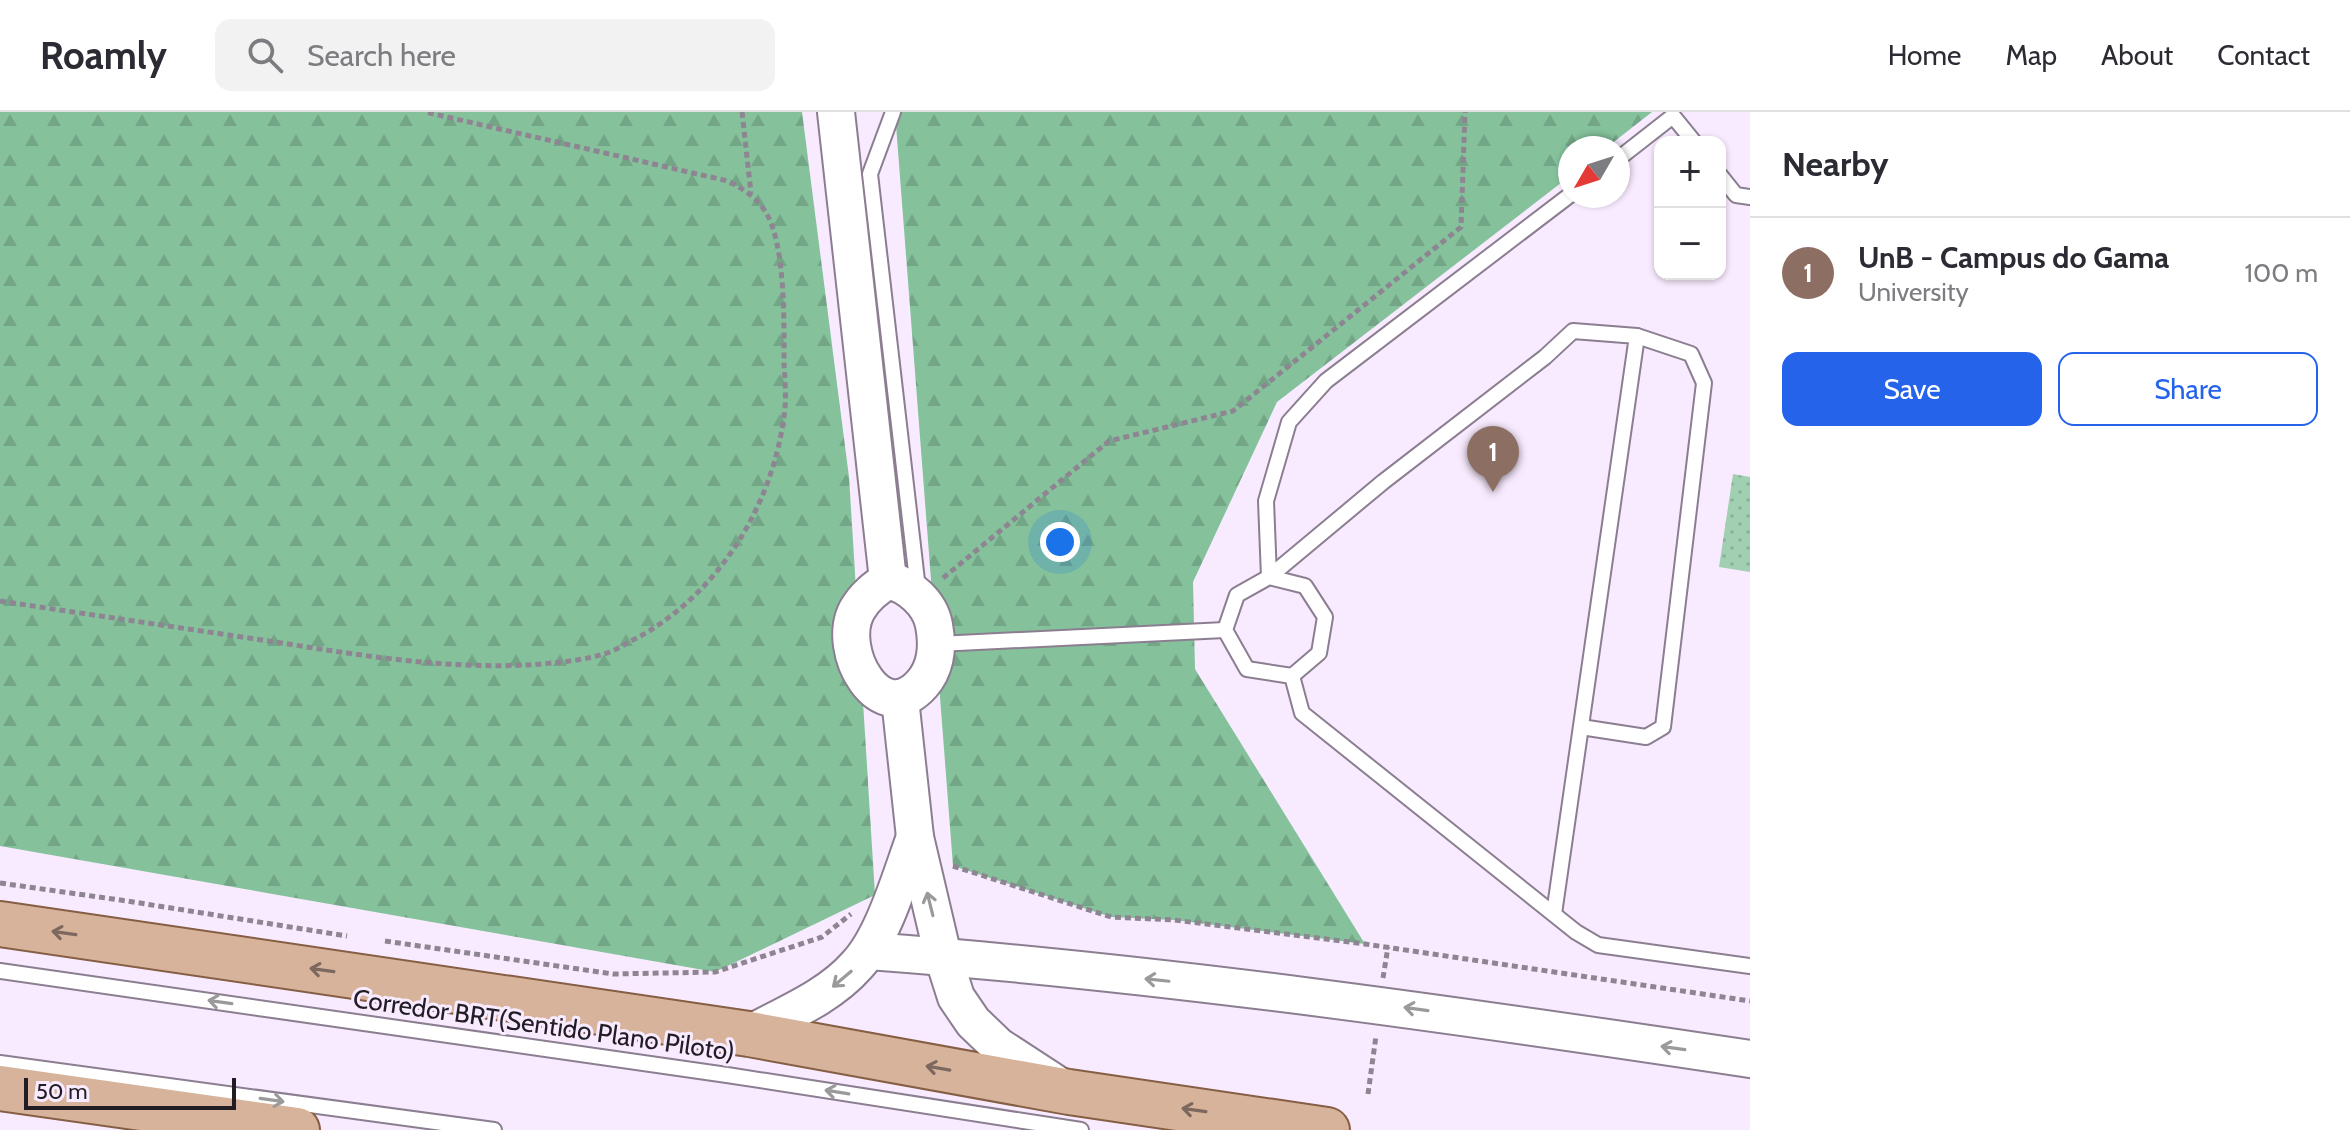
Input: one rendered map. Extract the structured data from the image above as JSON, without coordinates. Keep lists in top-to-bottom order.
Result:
{
  "streets": {
    "lane": ["Corredor BRT(Sentido Plano Piloto)"]
  },
  "scale_bar": "50 m",
  "north": "bottom left",
  "page": {
    "header": "Roamly",
    "search": "Search here",
    "nav": [
      "Home",
      "Map",
      "About",
      "Contact"
    ],
    "heading": "Nearby",
    "map_buttons": ["+", "−"],
    "list": [
      {
        "mark": "1",
        "name": "UnB - Campus do Gama",
        "note": "University",
        "value": "100 m"
      }
    ],
    "buttons": ["Save", "Share"],
    "pins": "1",
    "scale": "50 m"
  }
}
